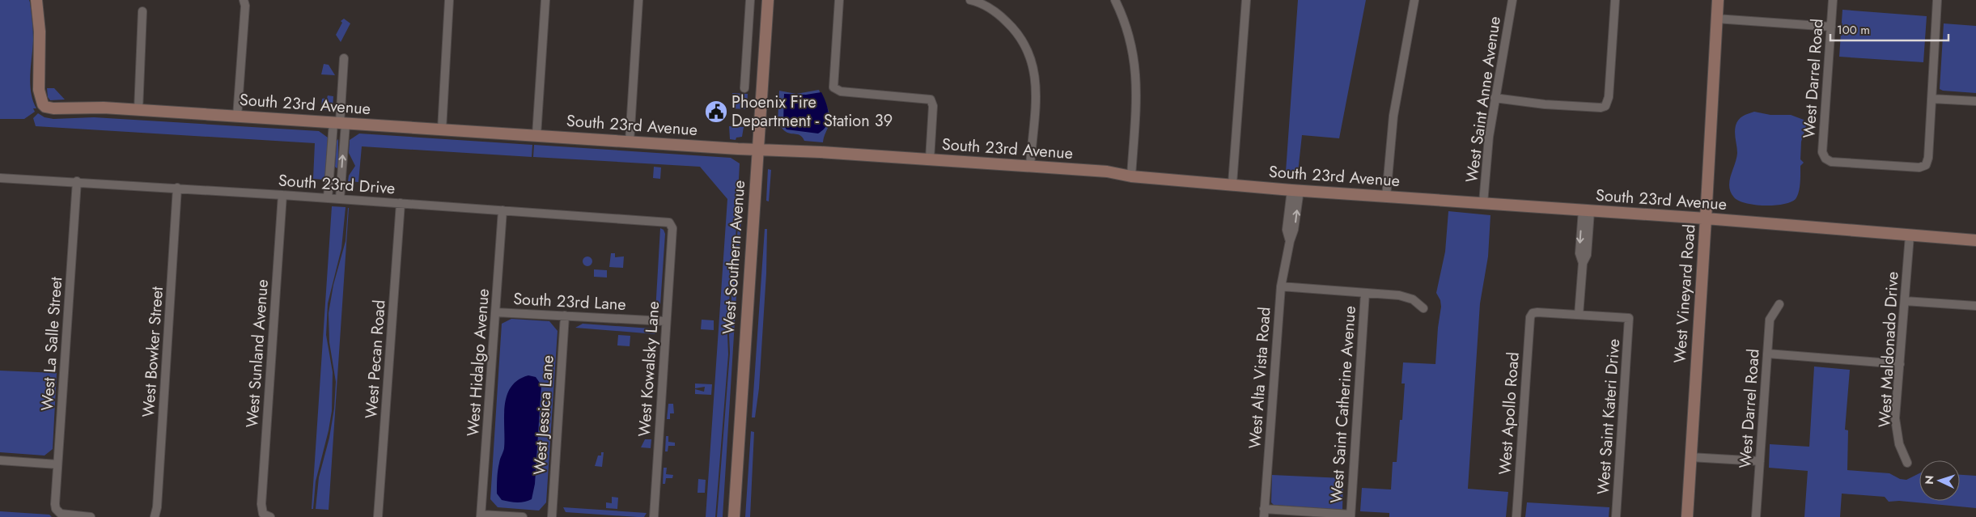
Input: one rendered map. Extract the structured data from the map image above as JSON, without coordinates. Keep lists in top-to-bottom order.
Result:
{
  "streets": {
    "street": [
      "West Darrel Road",
      "West Saint Anne Avenue",
      "South 23rd Avenue",
      "South 23rd Drive",
      "West Southern Avenue",
      "West Vineyard Road",
      "South 23rd Lane",
      "West La Salle Street",
      "West Maldonado Drive",
      "West Bowker Street",
      "West Sunland Avenue",
      "West Pecan Road",
      "West Hidalgo Avenue",
      "West Kowalsky Lane",
      "West Alta Vista Road",
      "West Saint Catherine Avenue",
      "West Apollo Road",
      "West Jessica Lane",
      "West Saint Kateri Drive"
    ]
  },
  "crossings": [
    ["West Saint Anne Avenue", "South 23rd Avenue"],
    ["South 23rd Avenue", "West Southern Avenue"],
    ["South 23rd Avenue", "West Vineyard Road"],
    ["South 23rd Avenue", "West Maldonado Drive"],
    ["South 23rd Avenue", "West Alta Vista Road"],
    ["South 23rd Drive", "West La Salle Street"],
    ["South 23rd Drive", "West Bowker Street"],
    ["South 23rd Drive", "West Sunland Avenue"],
    ["South 23rd Drive", "West Pecan Road"],
    ["South 23rd Drive", "West Hidalgo Avenue"],
    ["South 23rd Drive", "West Kowalsky Lane"],
    ["South 23rd Lane", "West Hidalgo Avenue"],
    ["South 23rd Lane", "West Kowalsky Lane"],
    ["South 23rd Lane", "West Jessica Lane"],
    ["West Apollo Road", "West Saint Kateri Drive"]
  ],
  "places": {
    "public building": ["Phoenix Fire Department - Station 39"]
  },
  "scale_bar": "100 m",
  "north": "left"
}
